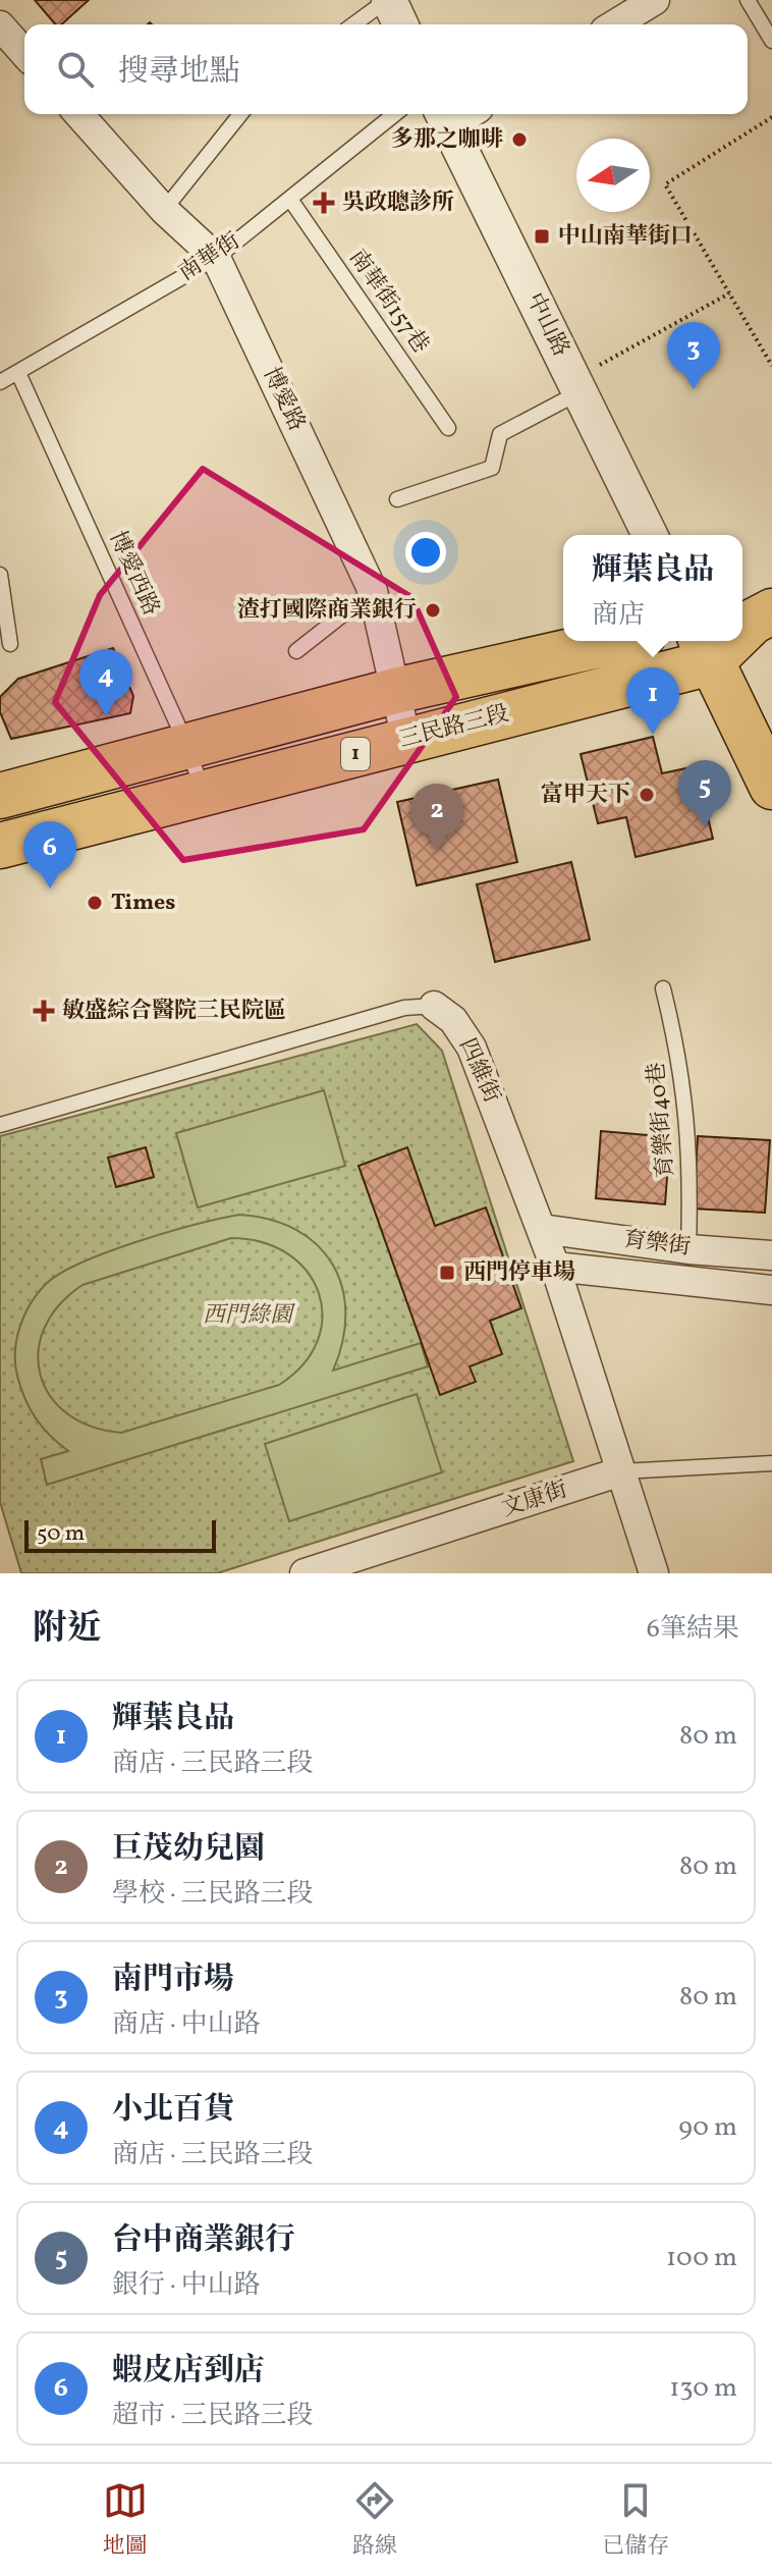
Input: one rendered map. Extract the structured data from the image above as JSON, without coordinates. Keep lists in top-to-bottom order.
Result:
{
  "streets": {
    "main road": ["三民路三段", "1"],
    "street": [
      "中山路",
      "博愛路",
      "四維街",
      "育樂街",
      "文康街"
    ],
    "lane": [
      "南華街",
      "南華街157巷",
      "博愛西路",
      "育樂街40巷"
    ]
  },
  "crossings": [
    ["南華街", "南華街157巷"],
    ["南華街", "博愛路"],
    ["南華街", "博愛西路"],
    ["博愛路", "三民路三段"],
    ["博愛路", "1"],
    ["博愛西路", "三民路三段"],
    ["博愛西路", "1"],
    ["四維街", "育樂街"],
    ["四維街", "文康街"],
    ["育樂街40巷", "育樂街"]
  ],
  "parks": ["西門綠園"],
  "places": {
    "other": [
      "多那之咖啡",
      "渣打國際商業銀行",
      "富甲天下",
      "Times"
    ],
    "health": ["吳政聰診所", "敏盛綜合醫院三民院區"],
    "transit": ["中山南華街口", "西門停車場"]
  },
  "scale_bar": "50 m",
  "north": "left",
  "page": {
    "search": "搜尋地點",
    "pins": [
      "3",
      "4",
      "1",
      "5",
      "2",
      "6"
    ],
    "popup": ["輝葉良品", "商店"],
    "scale": "50 m",
    "heading": ["附近", "6筆結果"],
    "list": [
      {
        "mark": "1",
        "name": "輝葉良品",
        "note": "商店 · 三民路三段",
        "value": "80 m"
      },
      {
        "mark": "2",
        "name": "巨茂幼兒園",
        "note": "學校 · 三民路三段",
        "value": "80 m"
      },
      {
        "mark": "3",
        "name": "南門市場",
        "note": "商店 · 中山路",
        "value": "80 m"
      },
      {
        "mark": "4",
        "name": "小北百貨",
        "note": "商店 · 三民路三段",
        "value": "90 m"
      },
      {
        "mark": "5",
        "name": "台中商業銀行",
        "note": "銀行 · 中山路",
        "value": "100 m"
      },
      {
        "mark": "6",
        "name": "蝦皮店到店",
        "note": "超市 · 三民路三段",
        "value": "130 m"
      }
    ],
    "nav": ["地圖", "路線", "已儲存"]
  }
}
